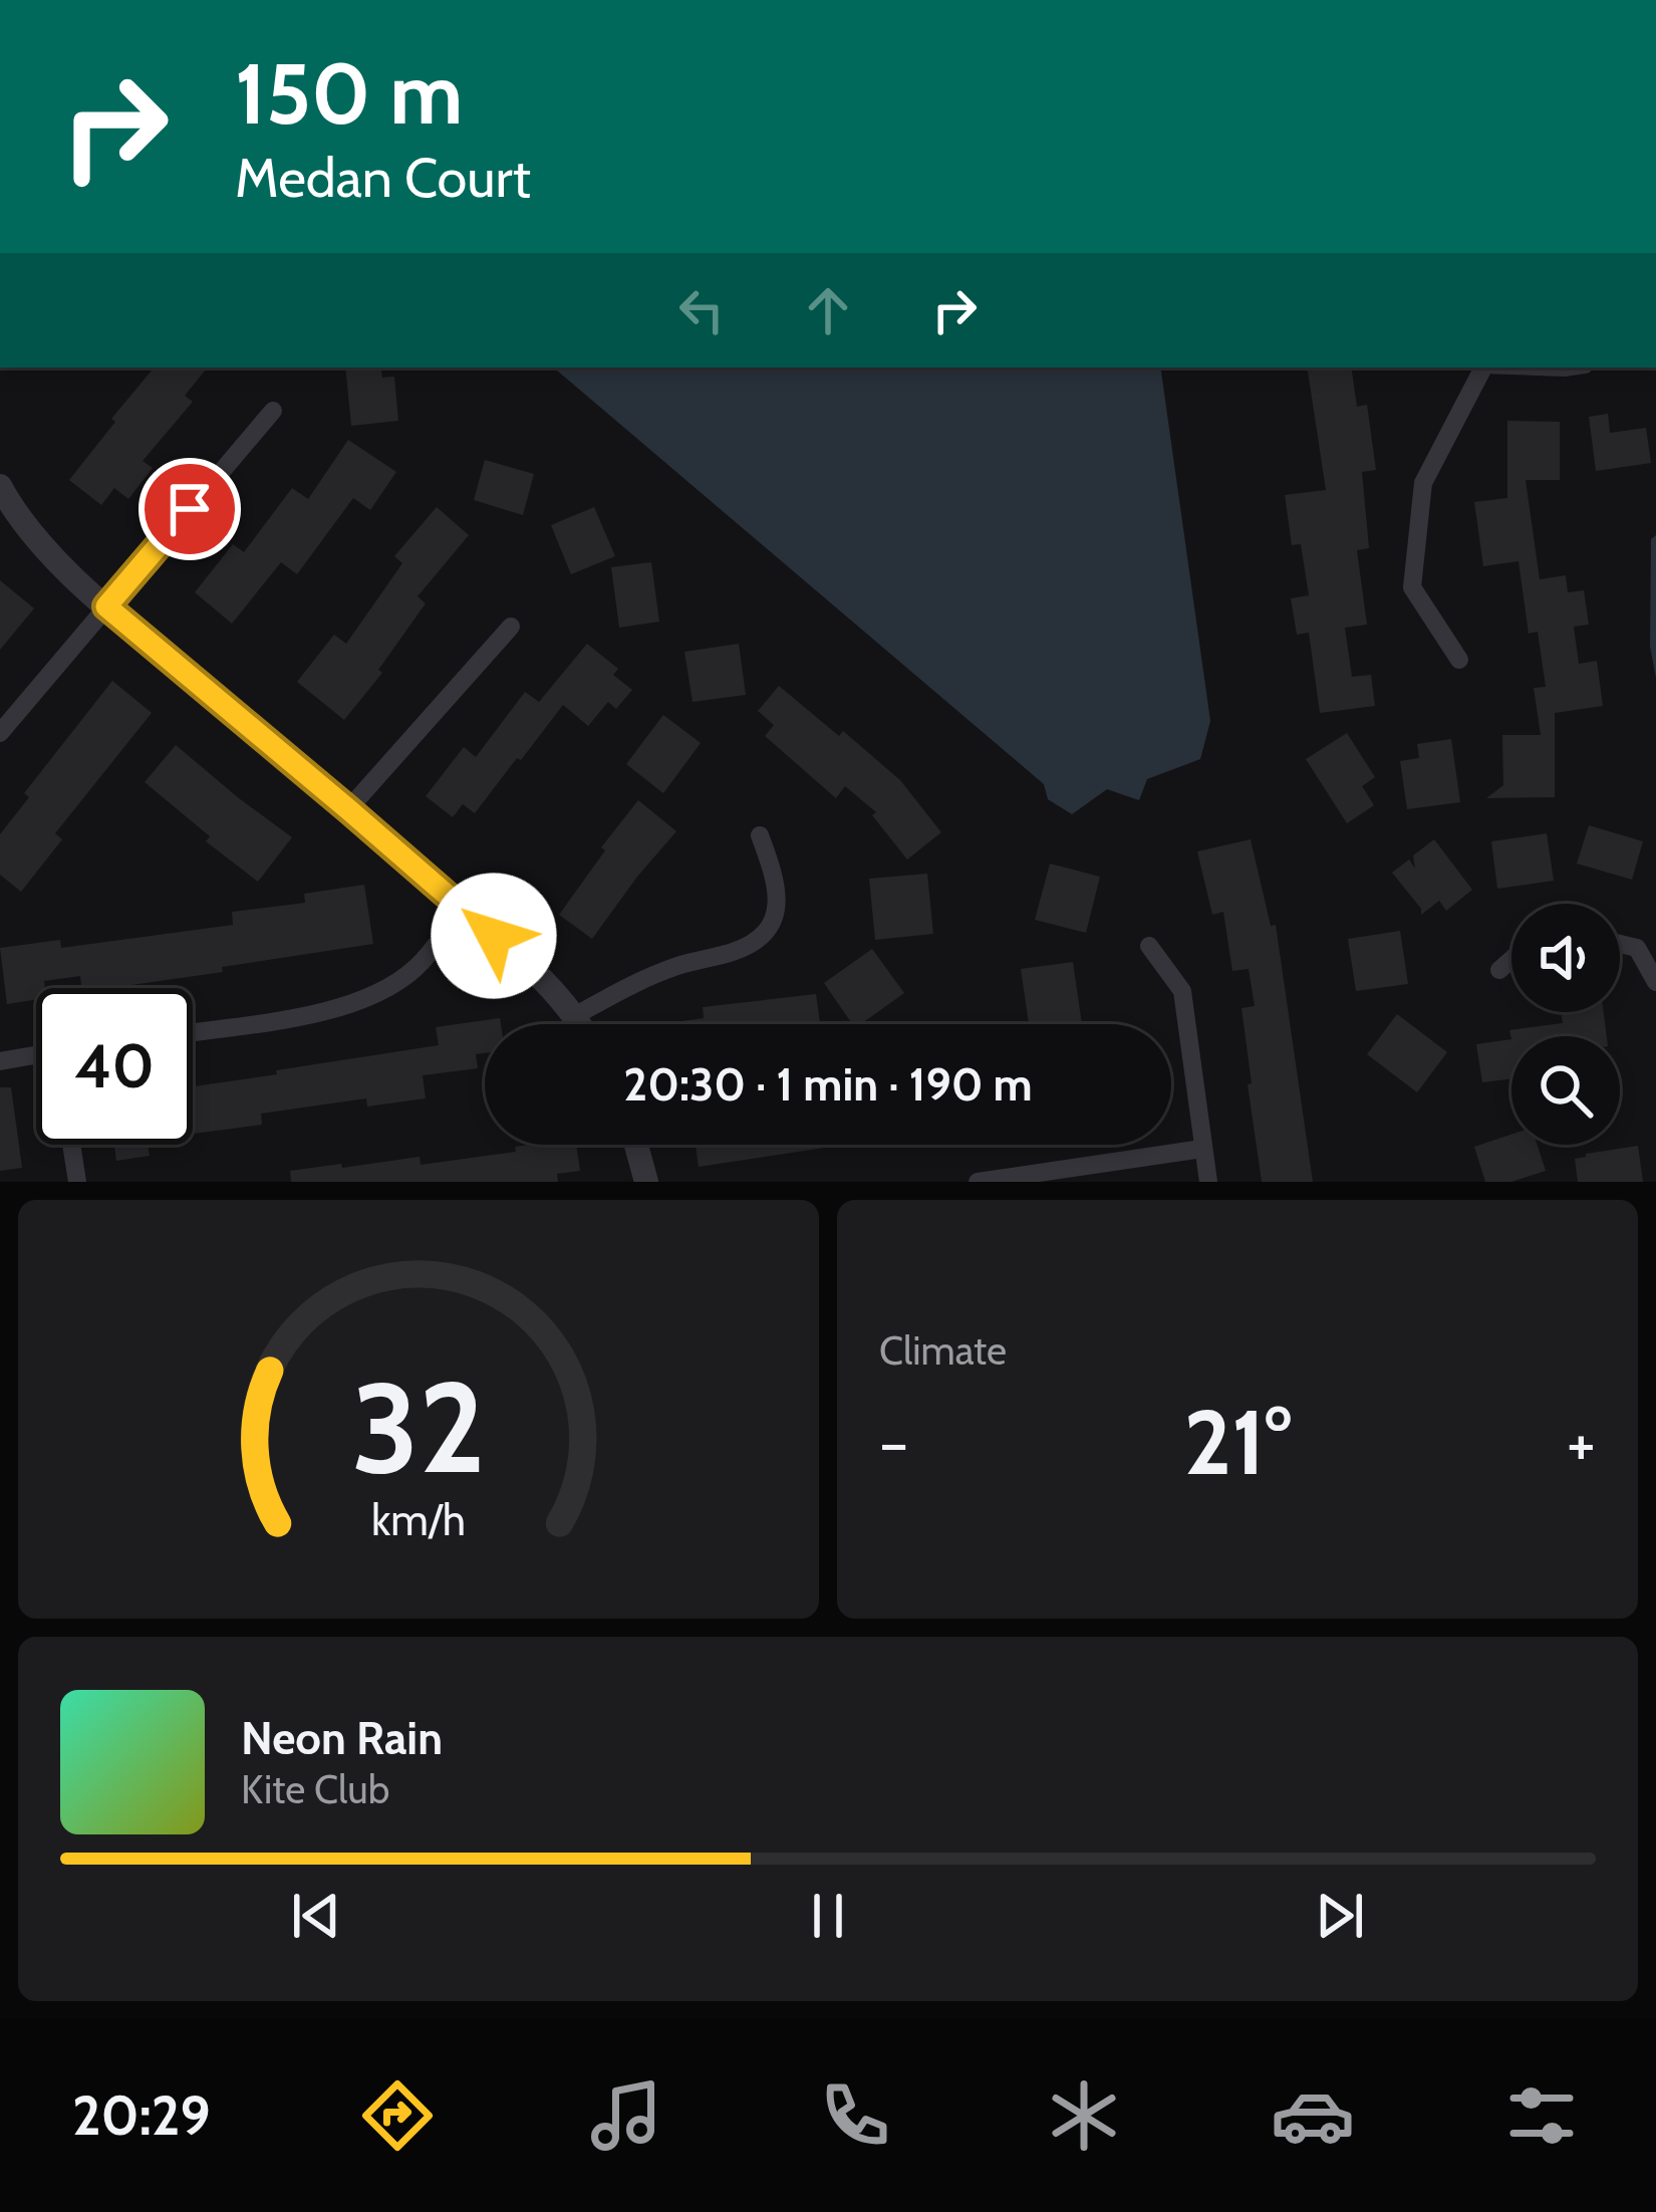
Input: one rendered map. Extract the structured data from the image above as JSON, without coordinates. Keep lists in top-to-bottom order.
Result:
{
  "page": {
    "turn": ["150 m", "Medan Court"],
    "limit": "40",
    "trip": "20:30 · 1 min · 190 m",
    "tile": "Climate",
    "heat": ["−", "21°", "+"],
    "song": ["Neon Rain", "Kite Club"],
    "tabs": "20:29",
    "gauge": ["32", "km/h"]
  }
}
